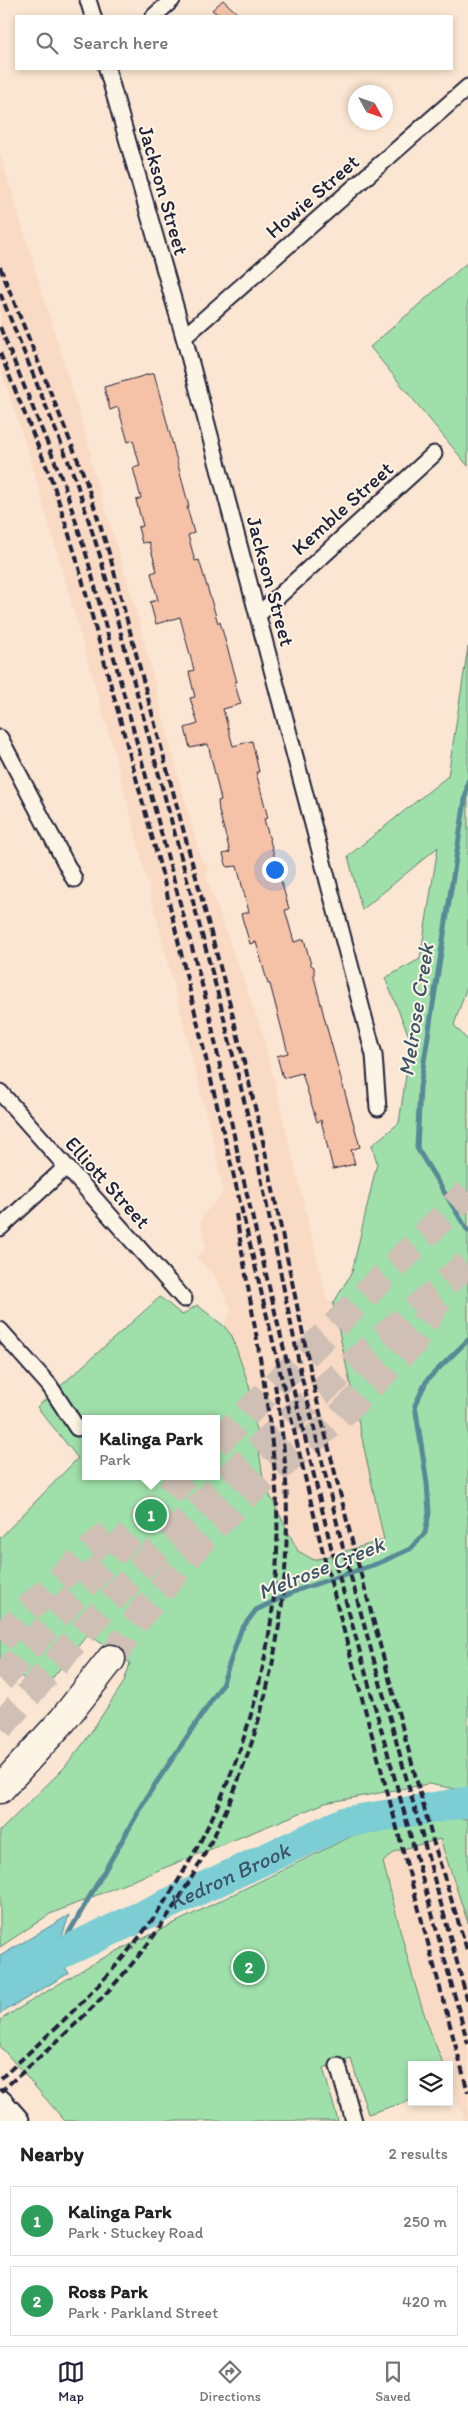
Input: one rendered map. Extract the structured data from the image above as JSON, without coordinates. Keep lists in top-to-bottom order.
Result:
{
  "streets": {
    "street": [
      "Jackson Street",
      "Howie Street",
      "Kemble Street",
      "Elliott Street"
    ]
  },
  "crossings": [
    ["Jackson Street", "Howie Street"],
    ["Jackson Street", "Kemble Street"]
  ],
  "water": ["Melrose Creek", "Kedron Brook"],
  "north": "bottom right",
  "page": {
    "search": "Search here",
    "popup": ["Kalinga Park", "Park"],
    "pins": ["1", "2"],
    "heading": ["Nearby", "2 results"],
    "list": [
      {
        "mark": "1",
        "name": "Kalinga Park",
        "note": "Park · Stuckey Road",
        "value": "250 m"
      },
      {
        "mark": "2",
        "name": "Ross Park",
        "note": "Park · Parkland Street",
        "value": "420 m"
      }
    ],
    "nav": ["Map", "Directions", "Saved"]
  }
}
